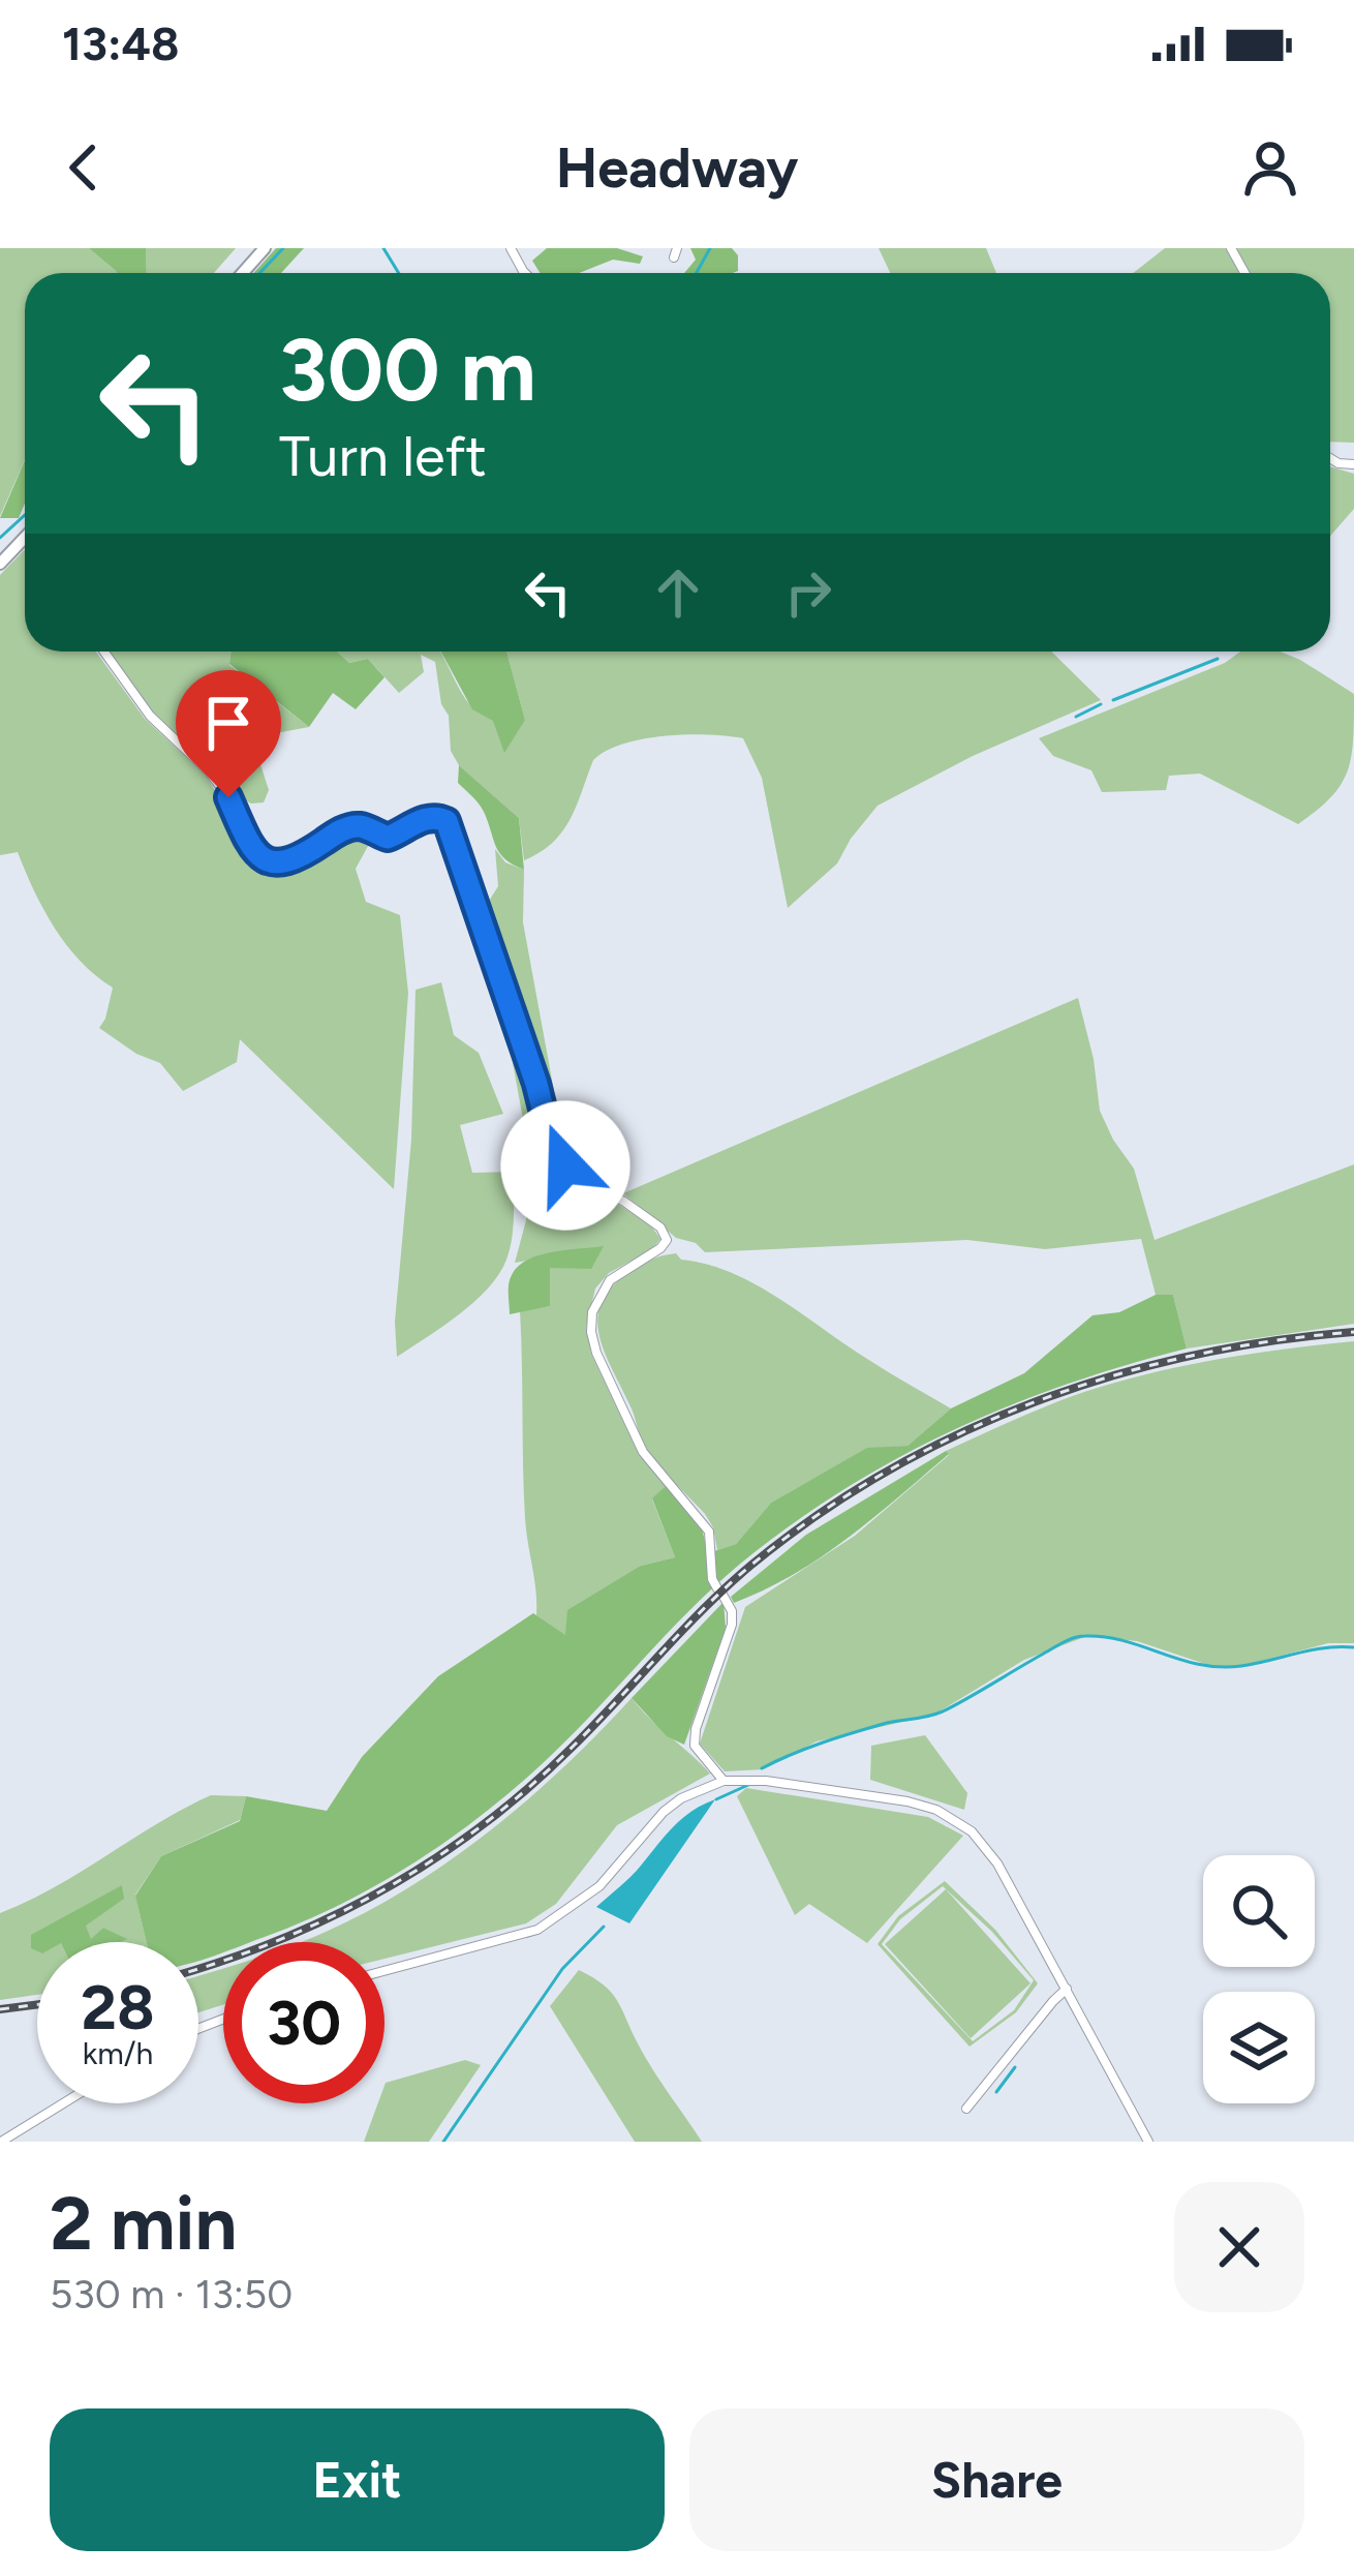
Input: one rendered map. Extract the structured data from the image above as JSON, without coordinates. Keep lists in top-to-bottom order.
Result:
{
  "page": {
    "status": "13:48",
    "header": "Headway",
    "turn": ["300 m", "Turn left"],
    "speed": "28 km/h",
    "limit": "30",
    "heading": ["2 min", "530 m · 13:50"],
    "buttons": ["Exit", "Share"]
  }
}
